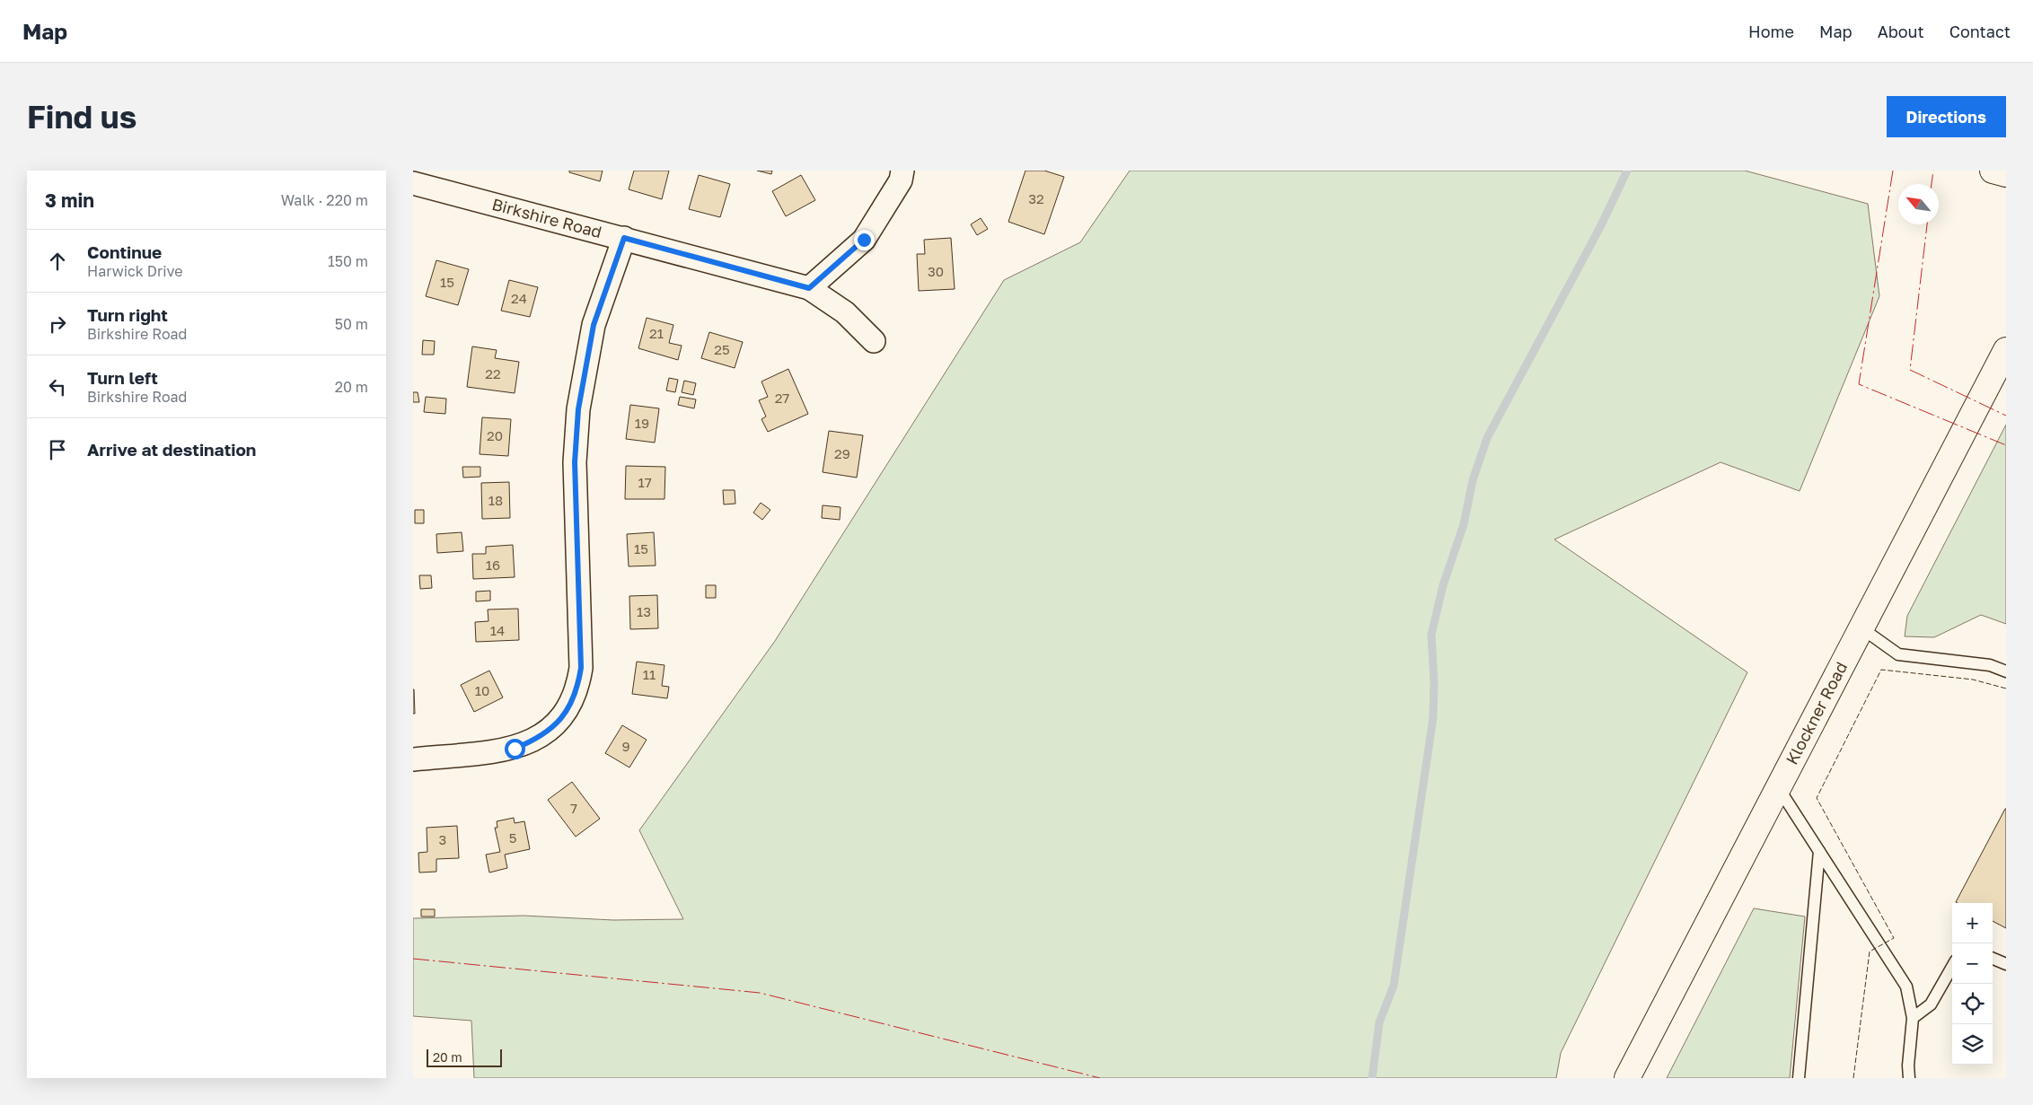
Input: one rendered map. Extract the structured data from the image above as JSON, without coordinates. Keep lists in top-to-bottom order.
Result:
{
  "streets": {
    "main road": ["Klockner Road"],
    "street": ["Birkshire Road"]
  },
  "house_numbers": [
    "32",
    "30",
    "15",
    "24",
    "21",
    "25",
    "22",
    "27",
    "19",
    "20",
    "29",
    "17",
    "18",
    "15",
    "16",
    "13",
    "14",
    "11",
    "10",
    "9",
    "7",
    "5",
    "3"
  ],
  "scale_bar": "20 m",
  "north": "top left",
  "page": {
    "header": "Map",
    "nav": [
      "Home",
      "Map",
      "About",
      "Contact"
    ],
    "buttons": "Directions",
    "title": "Find us",
    "heading": ["3 min", "Walk · 220 m"],
    "list": [
      ["Continue", "Harwick Drive", "150 m"],
      ["Turn right", "Birkshire Road", "50 m"],
      ["Turn left", "Birkshire Road", "20 m"],
      "Arrive at destination"
    ],
    "map_buttons": ["+", "−"],
    "scale": "20 m"
  }
}
